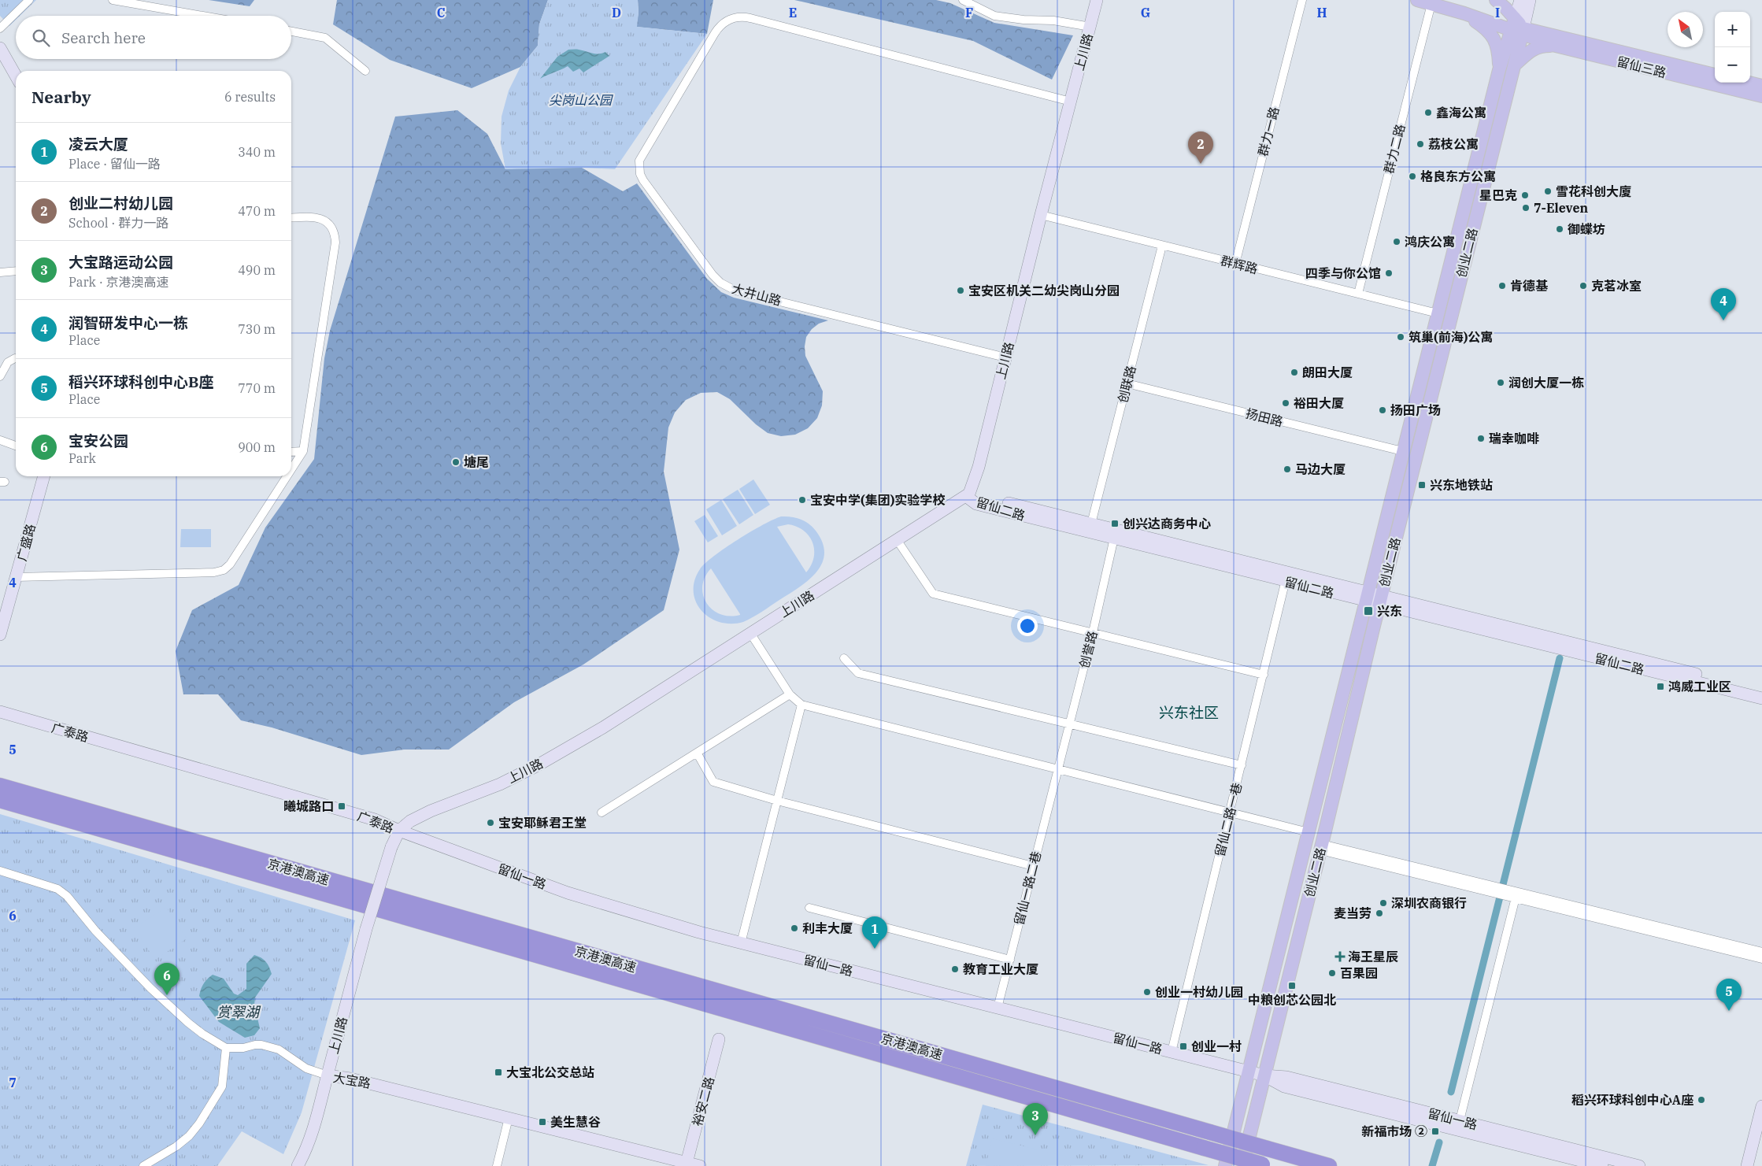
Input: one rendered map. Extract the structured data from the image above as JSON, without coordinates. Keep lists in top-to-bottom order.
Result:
{
  "streets": {
    "highway": ["京港澳高速"],
    "main road": [
      "上川路",
      "留仙三路",
      "创业二路",
      "留仙二路",
      "广盛路",
      "广泰路",
      "留仙一路",
      "大宝路",
      "裕安二路"
    ],
    "street": [
      "群力一路",
      "群力二路",
      "群辉路",
      "大井山路",
      "创联路",
      "扬田路",
      "创誉路",
      "留仙二路一巷",
      "留仙一路二巷"
    ]
  },
  "crossings": [
    ["上川路", "群辉路"],
    ["上川路", "大井山路"],
    ["上川路", "留仙二路"],
    ["上川路", "广泰路"],
    ["上川路", "留仙一路"],
    ["上川路", "大宝路"],
    ["留仙三路", "创业二路"],
    ["群力一路", "群辉路"],
    ["群力二路", "群辉路"],
    ["创业二路", "群辉路"],
    ["创业二路", "扬田路"],
    ["创业二路", "留仙二路"],
    ["创业二路", "留仙一路"],
    ["群辉路", "创联路"],
    ["创联路", "扬田路"],
    ["创联路", "留仙二路"],
    ["留仙二路", "创誉路"],
    ["创誉路", "留仙一路二巷"],
    ["广泰路", "留仙一路"],
    ["留仙二路一巷", "留仙一路"],
    ["留仙一路", "留仙一路二巷"],
    ["大宝路", "裕安二路"]
  ],
  "districts": ["兴东社区"],
  "water": ["赏翠湖"],
  "parks": ["尖岗山公园"],
  "places": {
    "other": [
      "鑫海公寓",
      "荔枝公寓",
      "格良东方公寓",
      "雪花科创大廈",
      "星巴克",
      "7-Eleven",
      "御蝶坊",
      "鸿庆公寓",
      "四季与你公馆",
      "肯德基",
      "克茗冰室",
      "宝安区机关二幼尖岗山分园",
      "筑巢(前海)公寓",
      "朗田大厦",
      "润创大厦一栋",
      "裕田大厦",
      "扬田广场",
      "瑞幸咖啡",
      "塘尾",
      "马边大厦",
      "宝安中学(集团)实验学校",
      "宝安耶稣君王堂",
      "深圳农商银行",
      "麦当劳",
      "利丰大厦",
      "教育工业大厦",
      "百果园",
      "创业一村幼儿园",
      "稻兴环球科创中心A座"
    ],
    "transit": [
      "兴东地铁站",
      "创兴达商务中心",
      "兴东",
      "鸿威工业区",
      "曦城路口",
      "中粮创芯公园北",
      "创业一村",
      "大宝北公交总站",
      "美生慧谷",
      "新福市场 ②"
    ],
    "health": ["海王星辰"]
  },
  "north": "top left",
  "page": {
    "map_buttons": ["+", "−"],
    "search": "Search here",
    "heading": ["Nearby", "6 results"],
    "list": [
      {
        "mark": "1",
        "name": "凌云大厦",
        "note": "Place · 留仙一路",
        "value": "340 m"
      },
      {
        "mark": "2",
        "name": "创业二村幼儿园",
        "note": "School · 群力一路",
        "value": "470 m"
      },
      {
        "mark": "3",
        "name": "大宝路运动公园",
        "note": "Park · 京港澳高速",
        "value": "490 m"
      },
      {
        "mark": "4",
        "name": "润智研发中心一栋",
        "note": "Place",
        "value": "730 m"
      },
      {
        "mark": "5",
        "name": "稻兴环球科创中心B座",
        "note": "Place",
        "value": "770 m"
      },
      {
        "mark": "6",
        "name": "宝安公园",
        "note": "Park",
        "value": "900 m"
      }
    ],
    "pins": [
      "2",
      "4",
      "1",
      "6",
      "5",
      "3"
    ]
  },
  "grid": {
    "columns": [
      "C",
      "D",
      "E",
      "F",
      "G",
      "H",
      "I"
    ],
    "rows": [
      "4",
      "5",
      "6",
      "7"
    ]
  }
}
